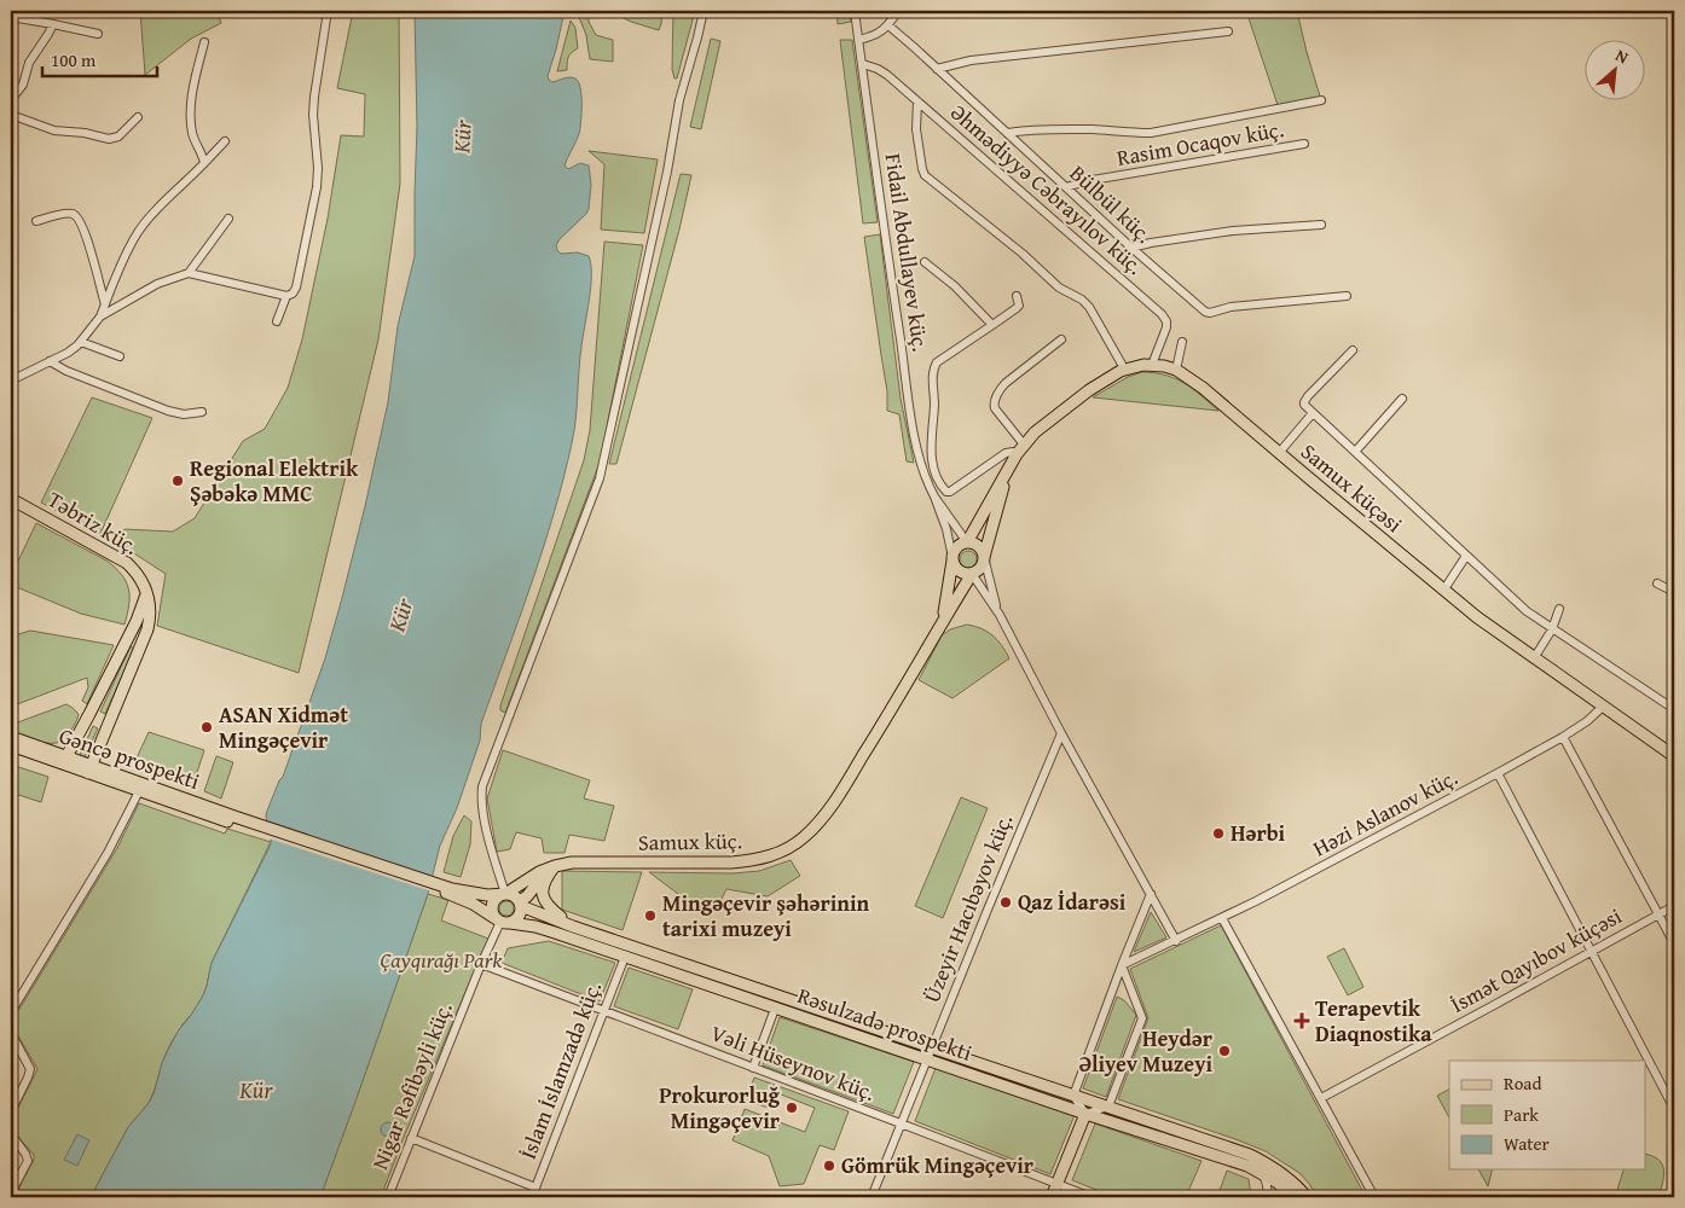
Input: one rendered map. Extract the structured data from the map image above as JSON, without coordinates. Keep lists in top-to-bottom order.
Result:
{
  "streets": {
    "main road": [
      "Samux küçəsi",
      "Təbriz küç.",
      "Gəncə prospekti",
      "Samux küç.",
      "Rəsulzadə prospekti"
    ],
    "street": [
      "Rasim Ocaqov küç.",
      "Əhmədiyyə Cəbrayılov küç.",
      "Bülbül küç.",
      "Fidail Abdullayev küç.",
      "Həzi Aslanov küç.",
      "Üzeyir Hacıbəyov küç.",
      "İsmət Qayıbov küçəsi",
      "Vəli Hüseynov küç.",
      "İslam İslamzadə küç.",
      "Nigar Rəfibəyli küç."
    ]
  },
  "crossings": [
    ["Rasim Ocaqov küç.", "Bülbül küç."],
    ["Əhmədiyyə Cəbrayılov küç.", "Fidail Abdullayev küç."],
    ["Əhmədiyyə Cəbrayılov küç.", "Samux küçəsi"],
    ["Samux küçəsi", "Həzi Aslanov küç."],
    ["Samux küç.", "Rəsulzadə prospekti"],
    ["Samux küç.", "Nigar Rəfibəyli küç."],
    ["Üzeyir Hacıbəyov küç.", "Rəsulzadə prospekti"],
    ["Üzeyir Hacıbəyov küç.", "Vəli Hüseynov küç."],
    ["Rəsulzadə prospekti", "İslam İslamzadə küç."],
    ["Rəsulzadə prospekti", "Nigar Rəfibəyli küç."],
    ["Vəli Hüseynov küç.", "İslam İslamzadə küç."],
    ["Vəli Hüseynov küç.", "Nigar Rəfibəyli küç."]
  ],
  "water": ["Kür"],
  "parks": ["Çayqırağı Park"],
  "places": {
    "other": [
      "Regional Elektrik Şəbəkə MMC",
      "ASAN Xidmət Mingəçevir",
      "Hərbi",
      "Qaz İdarəsi",
      "Mingəçevir şəhərinin tarixi muzeyi",
      "Heydər Əliyev Muzeyi",
      "Prokurorluğ Mingəçevir",
      "Gömrük Mingəçevir"
    ],
    "health": ["Terapevtik Diaqnostika"]
  },
  "legend": ["Road", "Park", "Water"],
  "scale_bar": "100 m",
  "north": "top right"
}
